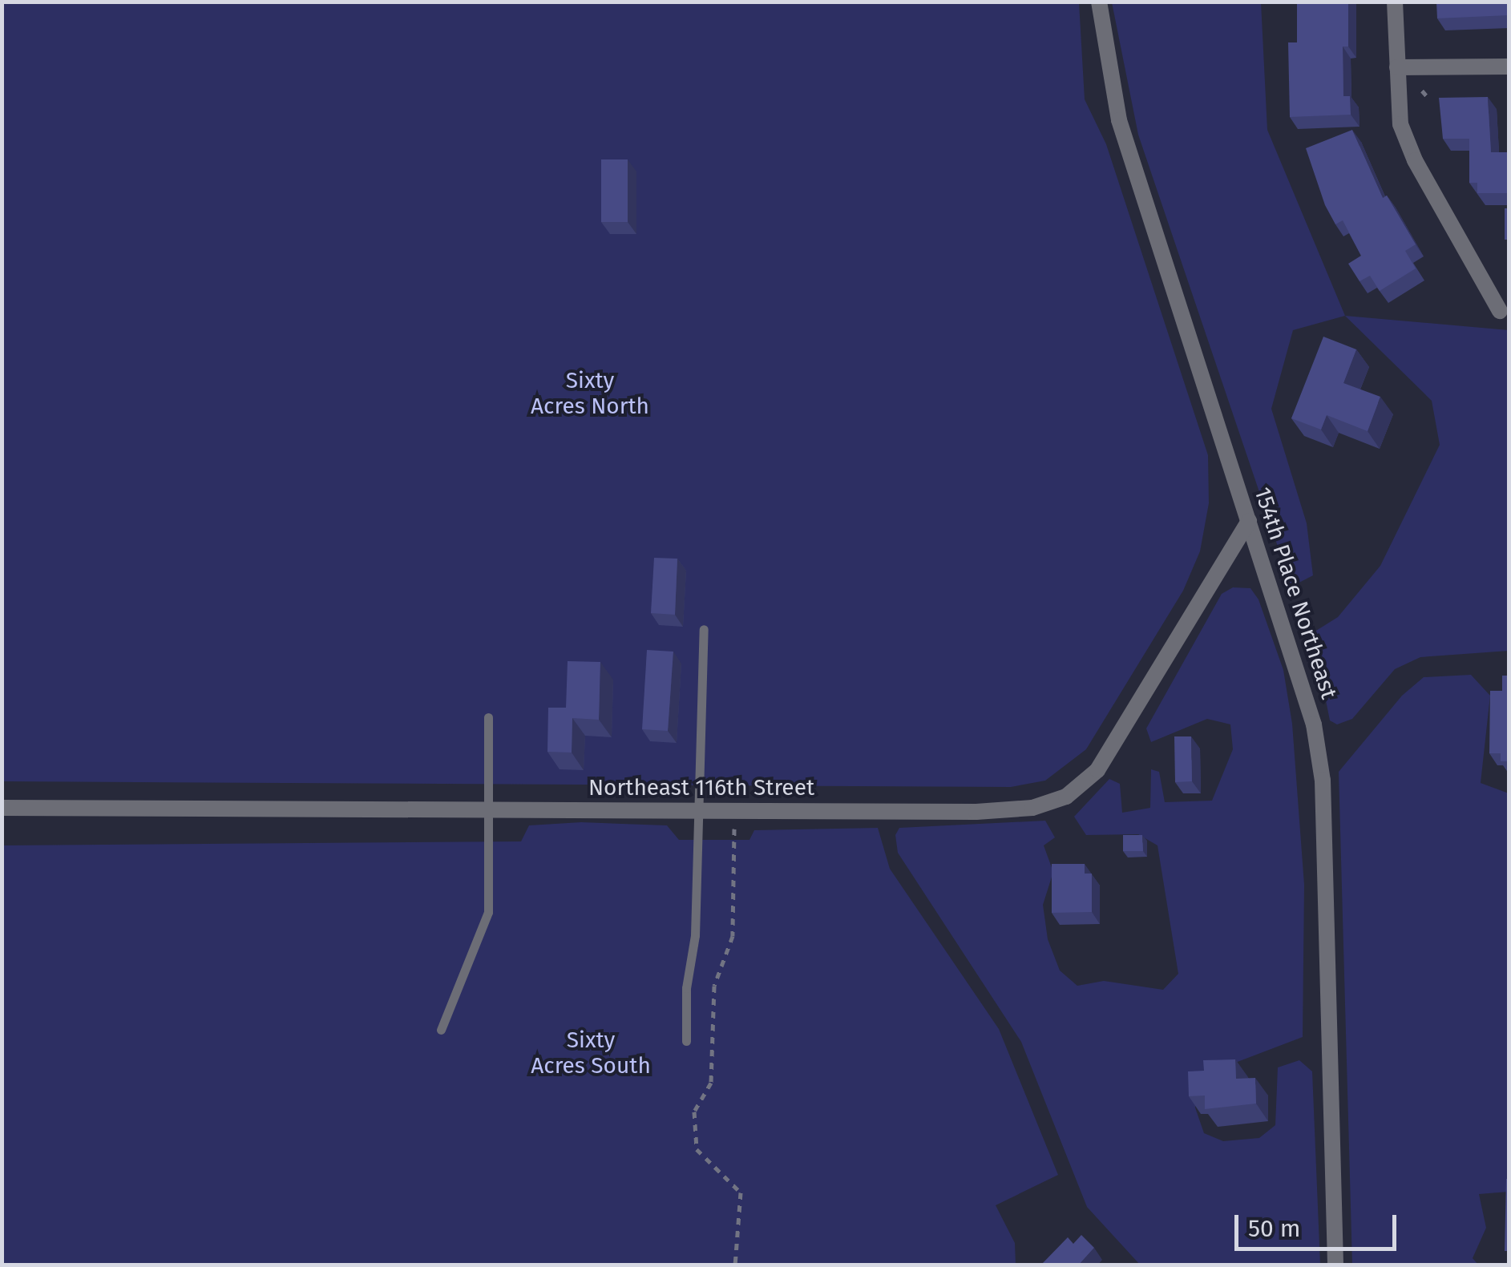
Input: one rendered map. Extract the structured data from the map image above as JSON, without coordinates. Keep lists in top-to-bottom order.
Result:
{
  "streets": {
    "street": ["154th Place Northeast", "Northeast 116th Street"]
  },
  "crossings": [
    ["154th Place Northeast", "Northeast 116th Street"]
  ],
  "parks": ["Sixty Acres North", "Sixty Acres South"],
  "scale_bar": "50 m"
}
